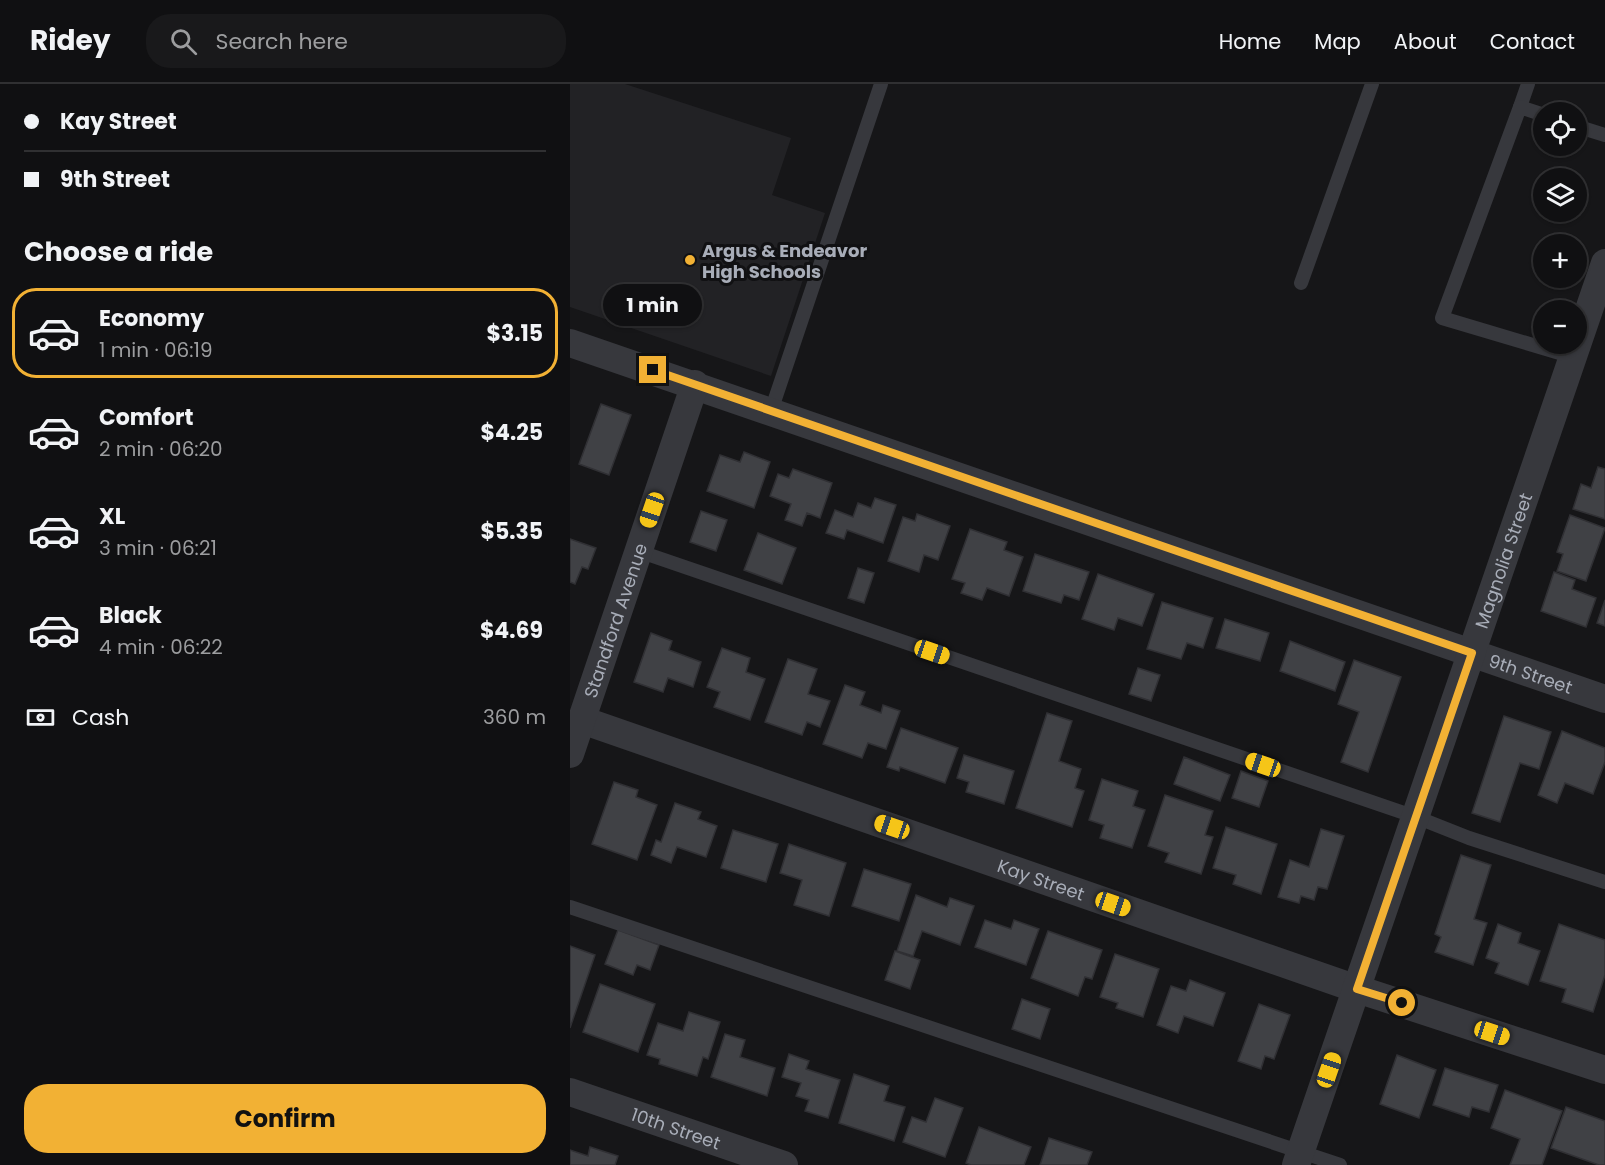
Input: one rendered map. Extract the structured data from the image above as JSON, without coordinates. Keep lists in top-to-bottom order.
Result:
{
  "streets": {
    "street": [
      "Magnolia Street",
      "Standford Avenue",
      "9th Street",
      "Kay Street",
      "10th Street"
    ]
  },
  "crossings": [
    ["Magnolia Street", "9th Street"],
    ["Magnolia Street", "Kay Street"],
    ["Standford Avenue", "9th Street"],
    ["Standford Avenue", "Kay Street"]
  ],
  "places": ["Argus & Endeavor High Schools"],
  "page": {
    "header": "Ridey",
    "search": "Search here",
    "nav": [
      "Home",
      "Map",
      "About",
      "Contact"
    ],
    "banner": ["Kay Street", "9th Street"],
    "map_buttons": ["+", "−"],
    "heading": "Choose a ride",
    "bubble": "1 min",
    "list": [
      {
        "name": "Economy",
        "note": "1 min · 06:19",
        "value": "$3.15"
      },
      {
        "name": "Comfort",
        "note": "2 min · 06:20",
        "value": "$4.25"
      },
      {
        "name": "XL",
        "note": "3 min · 06:21",
        "value": "$5.35"
      },
      {
        "name": "Black",
        "note": "4 min · 06:22",
        "value": "$4.69"
      }
    ],
    "pay": ["Cash", "360 m"],
    "buttons": "Confirm"
  }
}
